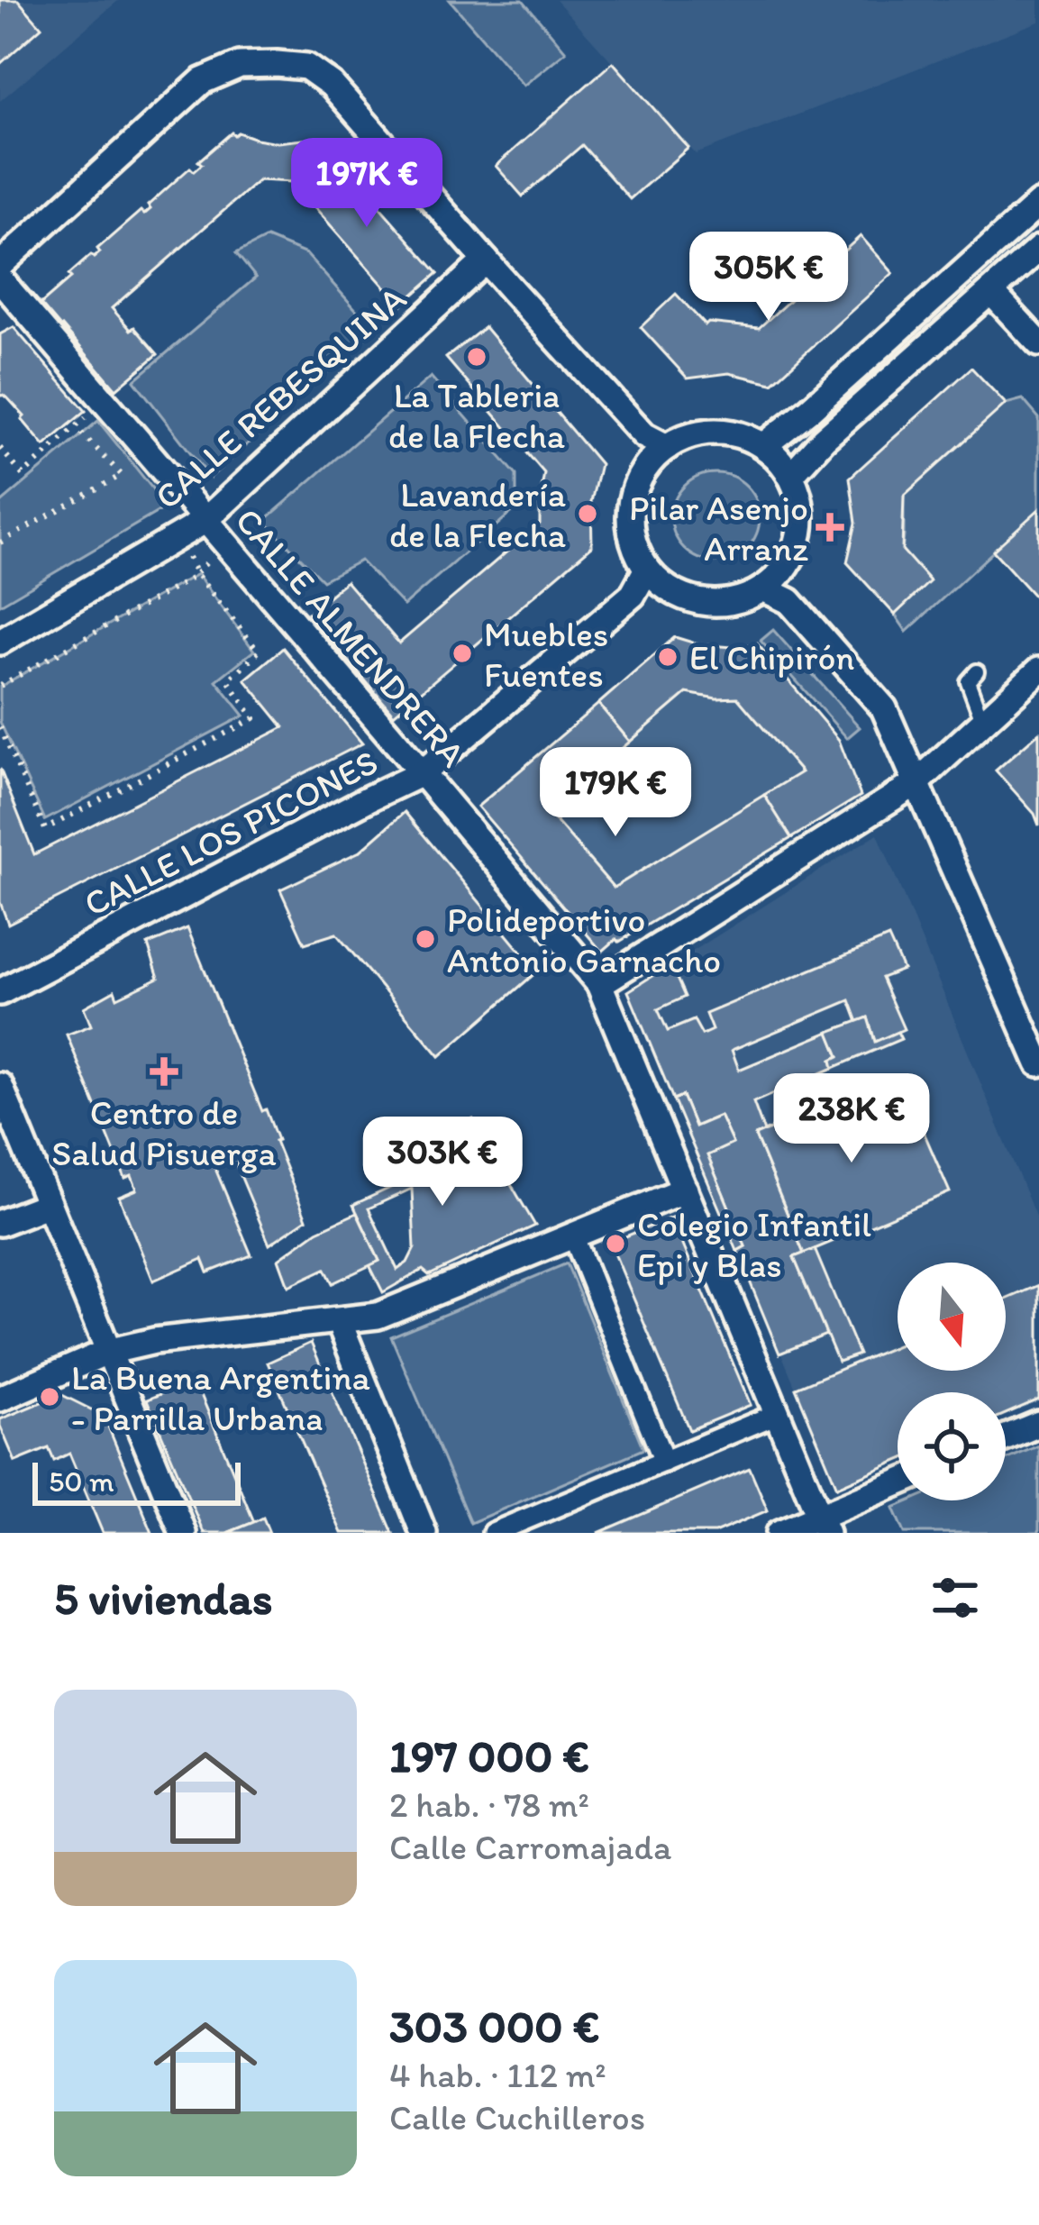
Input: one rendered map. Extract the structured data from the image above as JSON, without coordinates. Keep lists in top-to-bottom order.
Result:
{
  "streets": {
    "street": ["CALLE REBESQUINA", "CALLE ALMENDRERA", "CALLE LOS PICONES"]
  },
  "crossings": [
    ["CALLE REBESQUINA", "CALLE ALMENDRERA"],
    ["CALLE ALMENDRERA", "CALLE LOS PICONES"]
  ],
  "places": {
    "other": [
      "La Tableria de la Flecha",
      "Lavandería de la Flecha",
      "Muebles Fuentes",
      "El Chipirón",
      "Polideportivo Antonio Garnacho",
      "Colegio Infantil Epi y Blas",
      "La Buena Argentina - Parrilla Urbana"
    ],
    "health": ["Pilar Asenjo Arranz", "Centro de Salud Pisuerga"]
  },
  "scale_bar": "50 m",
  "north": "bottom",
  "page": {
    "price": [
      "197K €",
      "305K €",
      "179K €",
      "238K €",
      "303K €"
    ],
    "scale": "50 m",
    "heading": "5 viviendas",
    "list": [
      {
        "name": "197 000 €",
        "note": "2 hab. · 78 m² · Calle Carromajada"
      },
      {
        "name": "303 000 €",
        "note": "4 hab. · 112 m² · Calle Cuchilleros"
      }
    ]
  }
}
